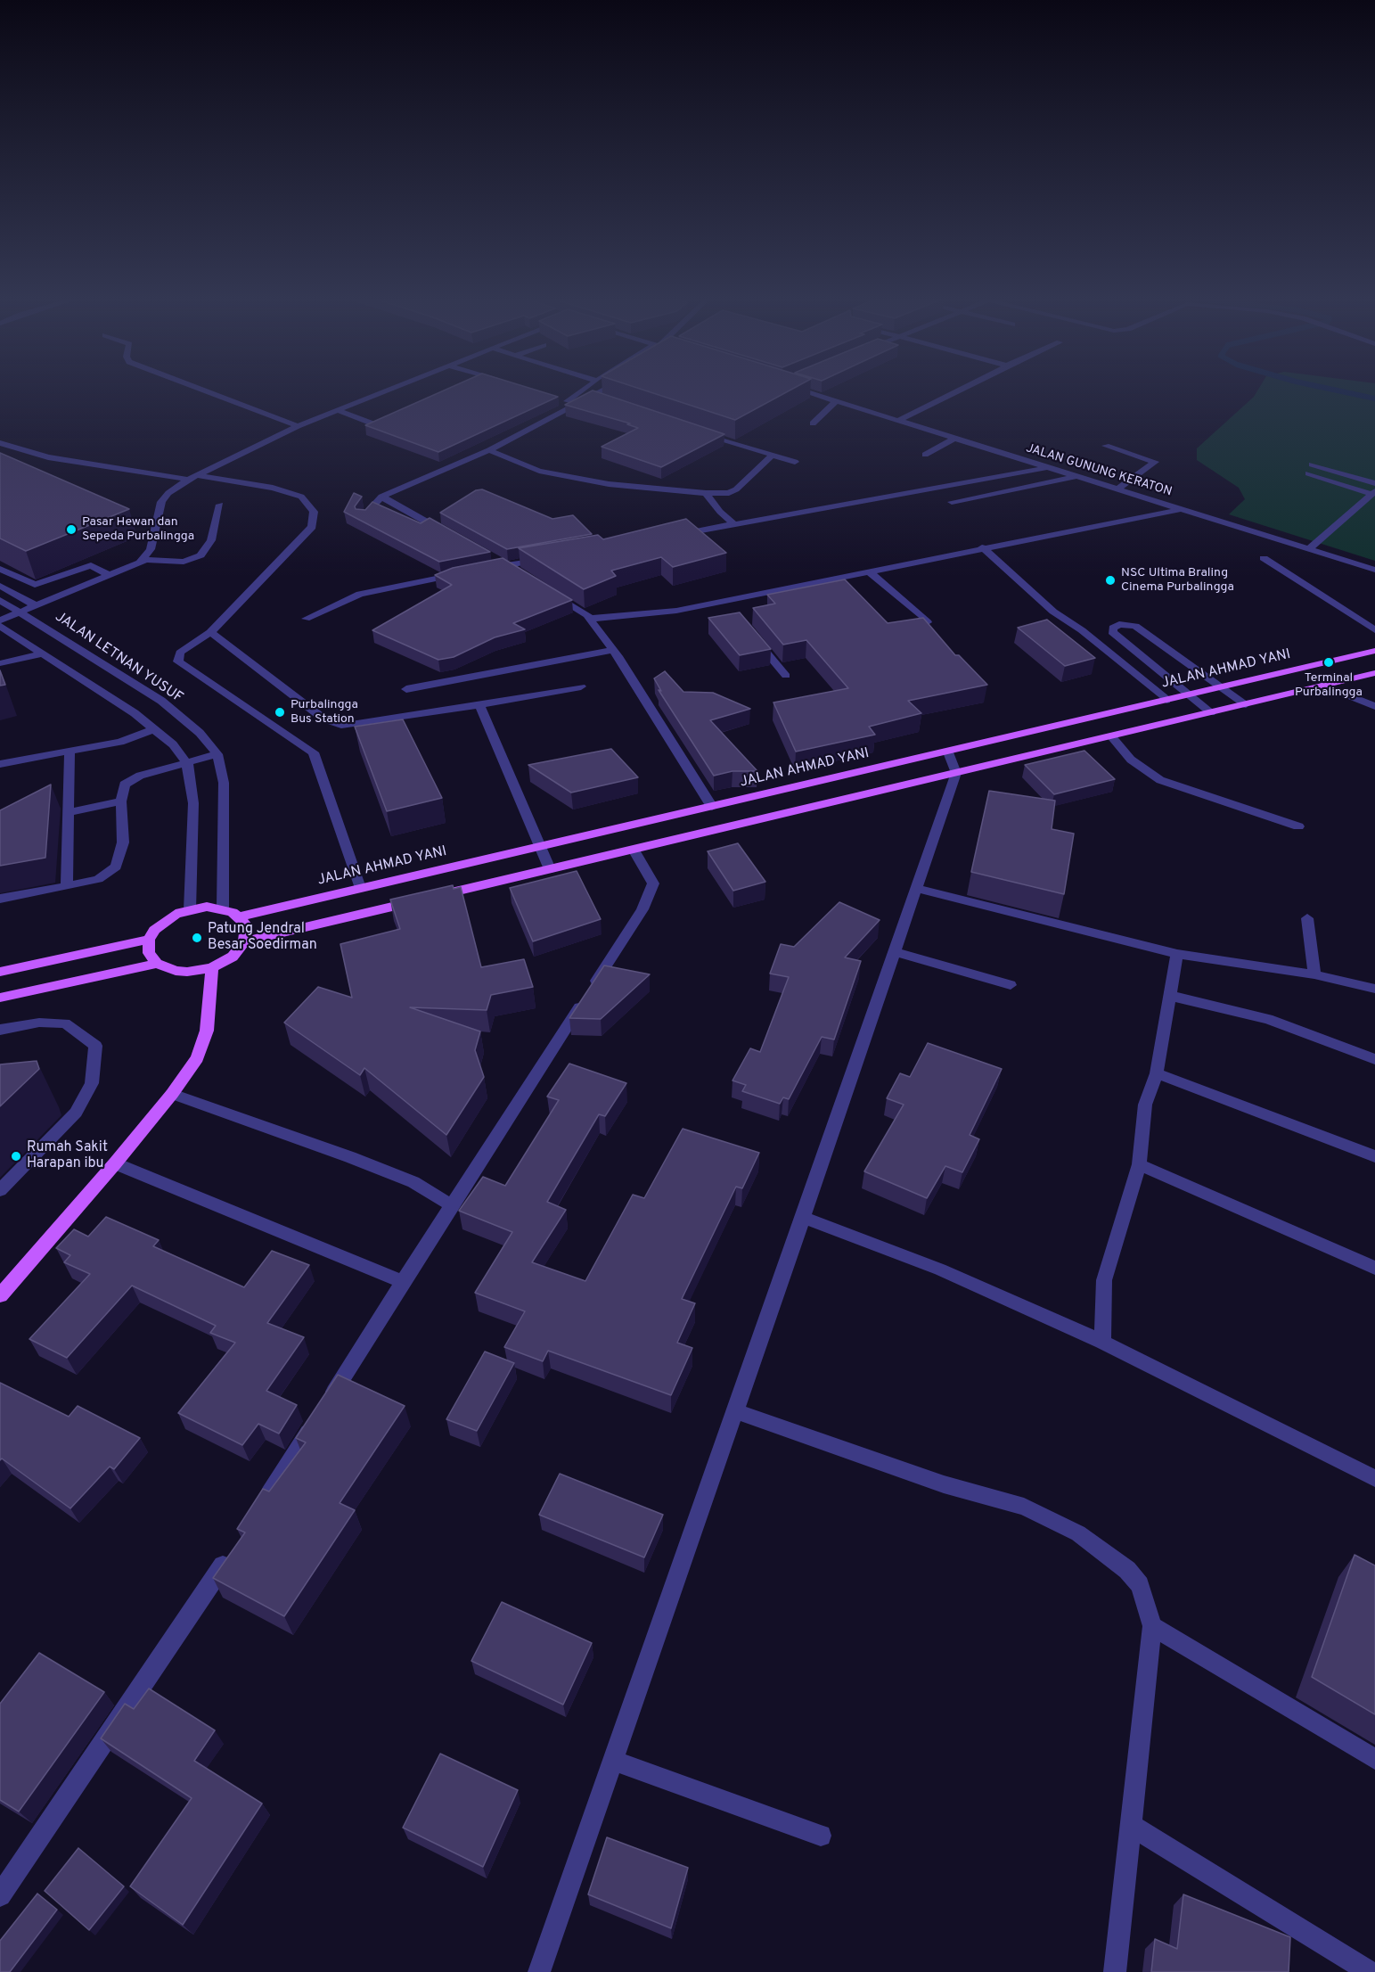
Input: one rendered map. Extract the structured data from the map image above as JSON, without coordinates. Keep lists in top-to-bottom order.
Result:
{
  "streets": {
    "main road": ["JALAN AHMAD YANI"],
    "street": ["JALAN GUNUNG KERATON", "JALAN LETNAN YUSUF"]
  },
  "crossings": [
    ["JALAN LETNAN YUSUF", "JALAN AHMAD YANI"]
  ],
  "places": [
    "Pasar Hewan dan Sepeda Purbalingga",
    "NSC Ultima Braling Cinema Purbalingga",
    "Terminal Purbalingga",
    "Purbalingga Bus Station",
    "Patung Jendral Besar Soedirman",
    "Rumah Sakit Harapan ibu"
  ]
}
